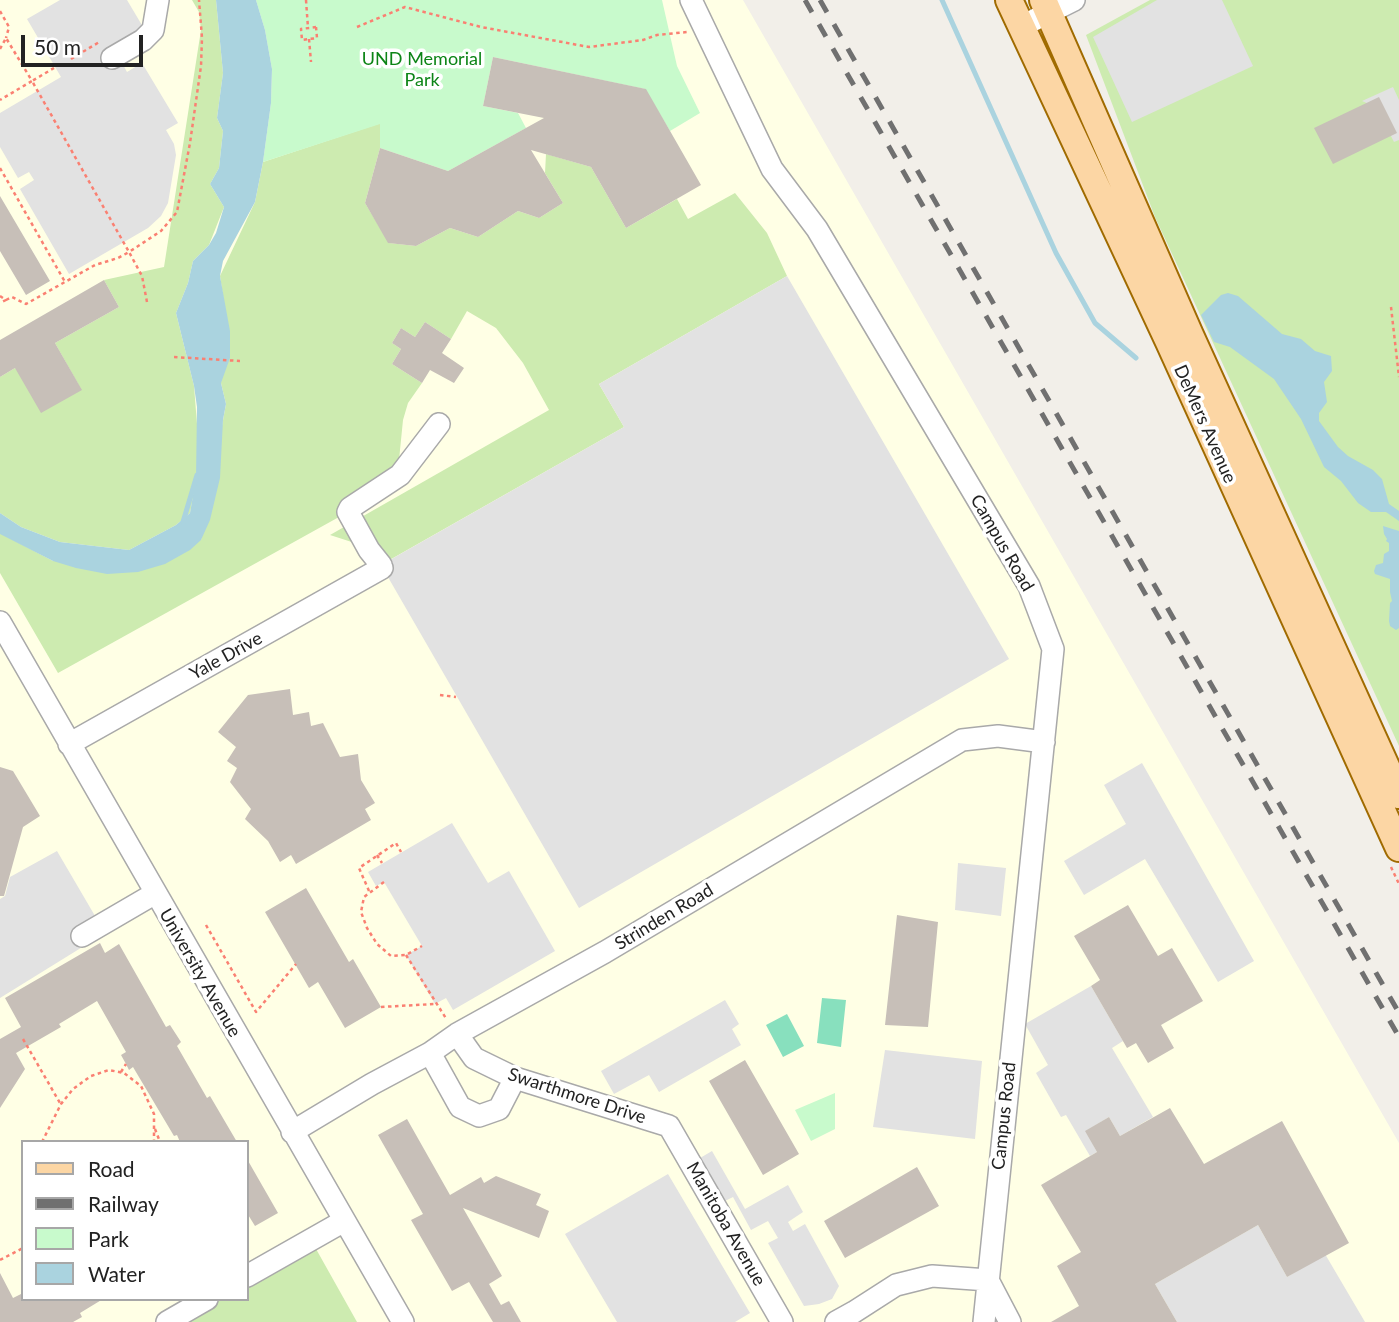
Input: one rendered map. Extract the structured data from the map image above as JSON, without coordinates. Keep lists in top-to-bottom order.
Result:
{
  "streets": {
    "main road": ["DeMers Avenue"],
    "street": [
      "Campus Road",
      "Yale Drive",
      "Strinden Road",
      "University Avenue",
      "Swarthmore Drive",
      "Manitoba Avenue"
    ]
  },
  "crossings": [
    ["Campus Road", "Strinden Road"],
    ["Yale Drive", "University Avenue"],
    ["Strinden Road", "University Avenue"],
    ["Strinden Road", "Swarthmore Drive"],
    ["Swarthmore Drive", "Manitoba Avenue"]
  ],
  "parks": ["UND Memorial Park"],
  "legend": [
    "Road",
    "Railway",
    "Park",
    "Water"
  ],
  "scale_bar": "50 m"
}
